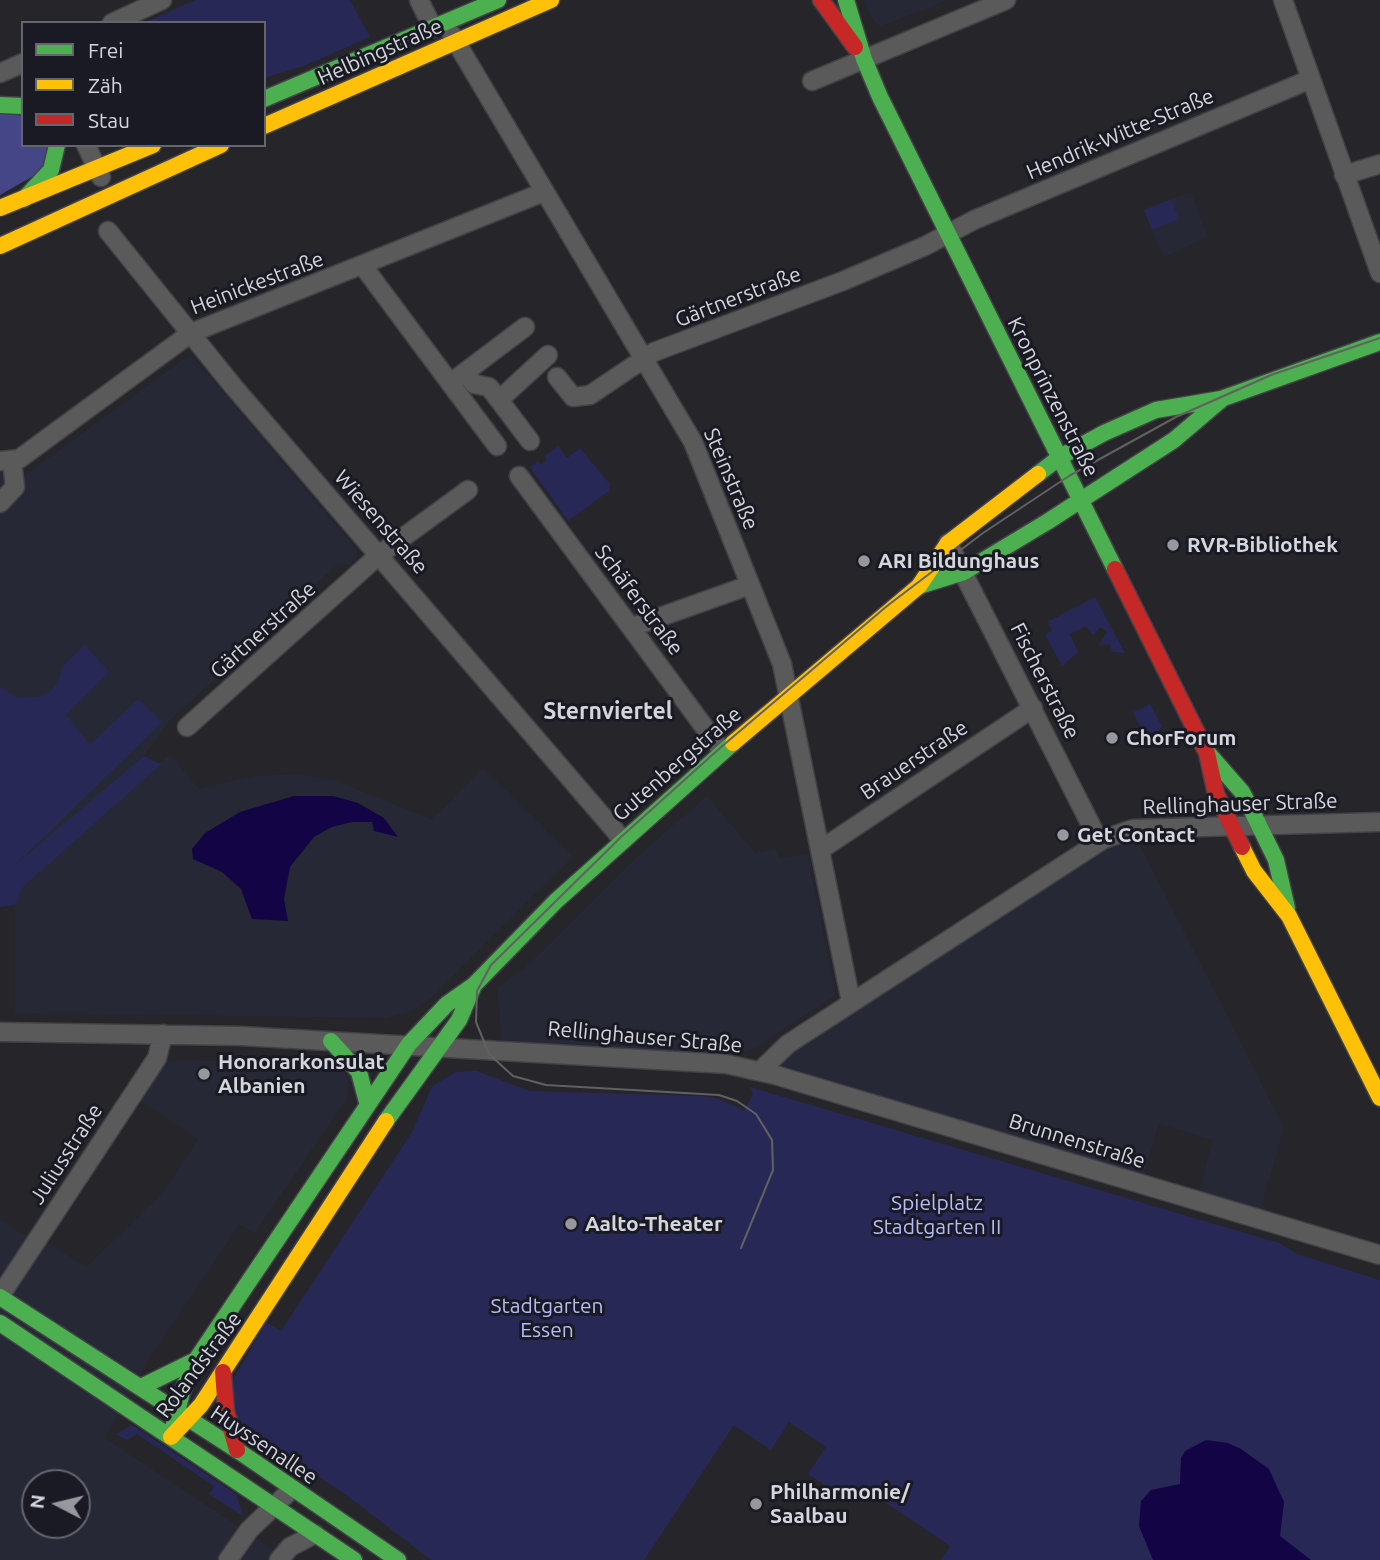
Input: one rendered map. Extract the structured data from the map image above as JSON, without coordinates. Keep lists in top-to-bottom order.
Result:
{
  "streets": {
    "main road": [
      "Helbingstraße",
      "Kronprinzenstraße",
      "Gutenbergstraße",
      "Rolandstraße",
      "Huyssenallee"
    ],
    "street": [
      "Hendrik-Witte-Straße",
      "Heinickestraße",
      "Gärtnerstraße",
      "Steinstraße",
      "Wiesenstraße",
      "Schäferstraße",
      "Fischerstraße",
      "Brauerstraße",
      "Rellinghauser Straße",
      "Brunnenstraße",
      "Juliusstraße"
    ]
  },
  "crossings": [
    ["Helbingstraße", "Steinstraße"],
    ["Hendrik-Witte-Straße", "Gärtnerstraße"],
    ["Hendrik-Witte-Straße", "Kronprinzenstraße"],
    ["Heinickestraße", "Steinstraße"],
    ["Heinickestraße", "Wiesenstraße"],
    ["Gärtnerstraße", "Kronprinzenstraße"],
    ["Gärtnerstraße", "Steinstraße"],
    ["Gärtnerstraße", "Wiesenstraße"],
    ["Kronprinzenstraße", "Gutenbergstraße"],
    ["Kronprinzenstraße", "Rellinghauser Straße"],
    ["Steinstraße", "Brauerstraße"],
    ["Steinstraße", "Gutenbergstraße"],
    ["Steinstraße", "Rellinghauser Straße"],
    ["Wiesenstraße", "Gutenbergstraße"],
    ["Schäferstraße", "Gutenbergstraße"],
    ["Fischerstraße", "Brauerstraße"],
    ["Fischerstraße", "Gutenbergstraße"],
    ["Fischerstraße", "Rellinghauser Straße"],
    ["Gutenbergstraße", "Rolandstraße"],
    ["Rellinghauser Straße", "Brunnenstraße"],
    ["Rellinghauser Straße", "Juliusstraße"],
    ["Rellinghauser Straße", "Rolandstraße"],
    ["Juliusstraße", "Huyssenallee"],
    ["Rolandstraße", "Huyssenallee"]
  ],
  "districts": ["Sternviertel"],
  "parks": ["Spielplatz Stadtgarten II", "Stadtgarten Essen"],
  "places": [
    "RVR-Bibliothek",
    "ARI Bildunghaus",
    "ChorForum",
    "Get Contact",
    "Honorarkonsulat Albanien",
    "Aalto-Theater",
    "Philharmonie/ Saalbau"
  ],
  "legend": ["Frei", "Zäh", "Stau"],
  "north": "left"
}
